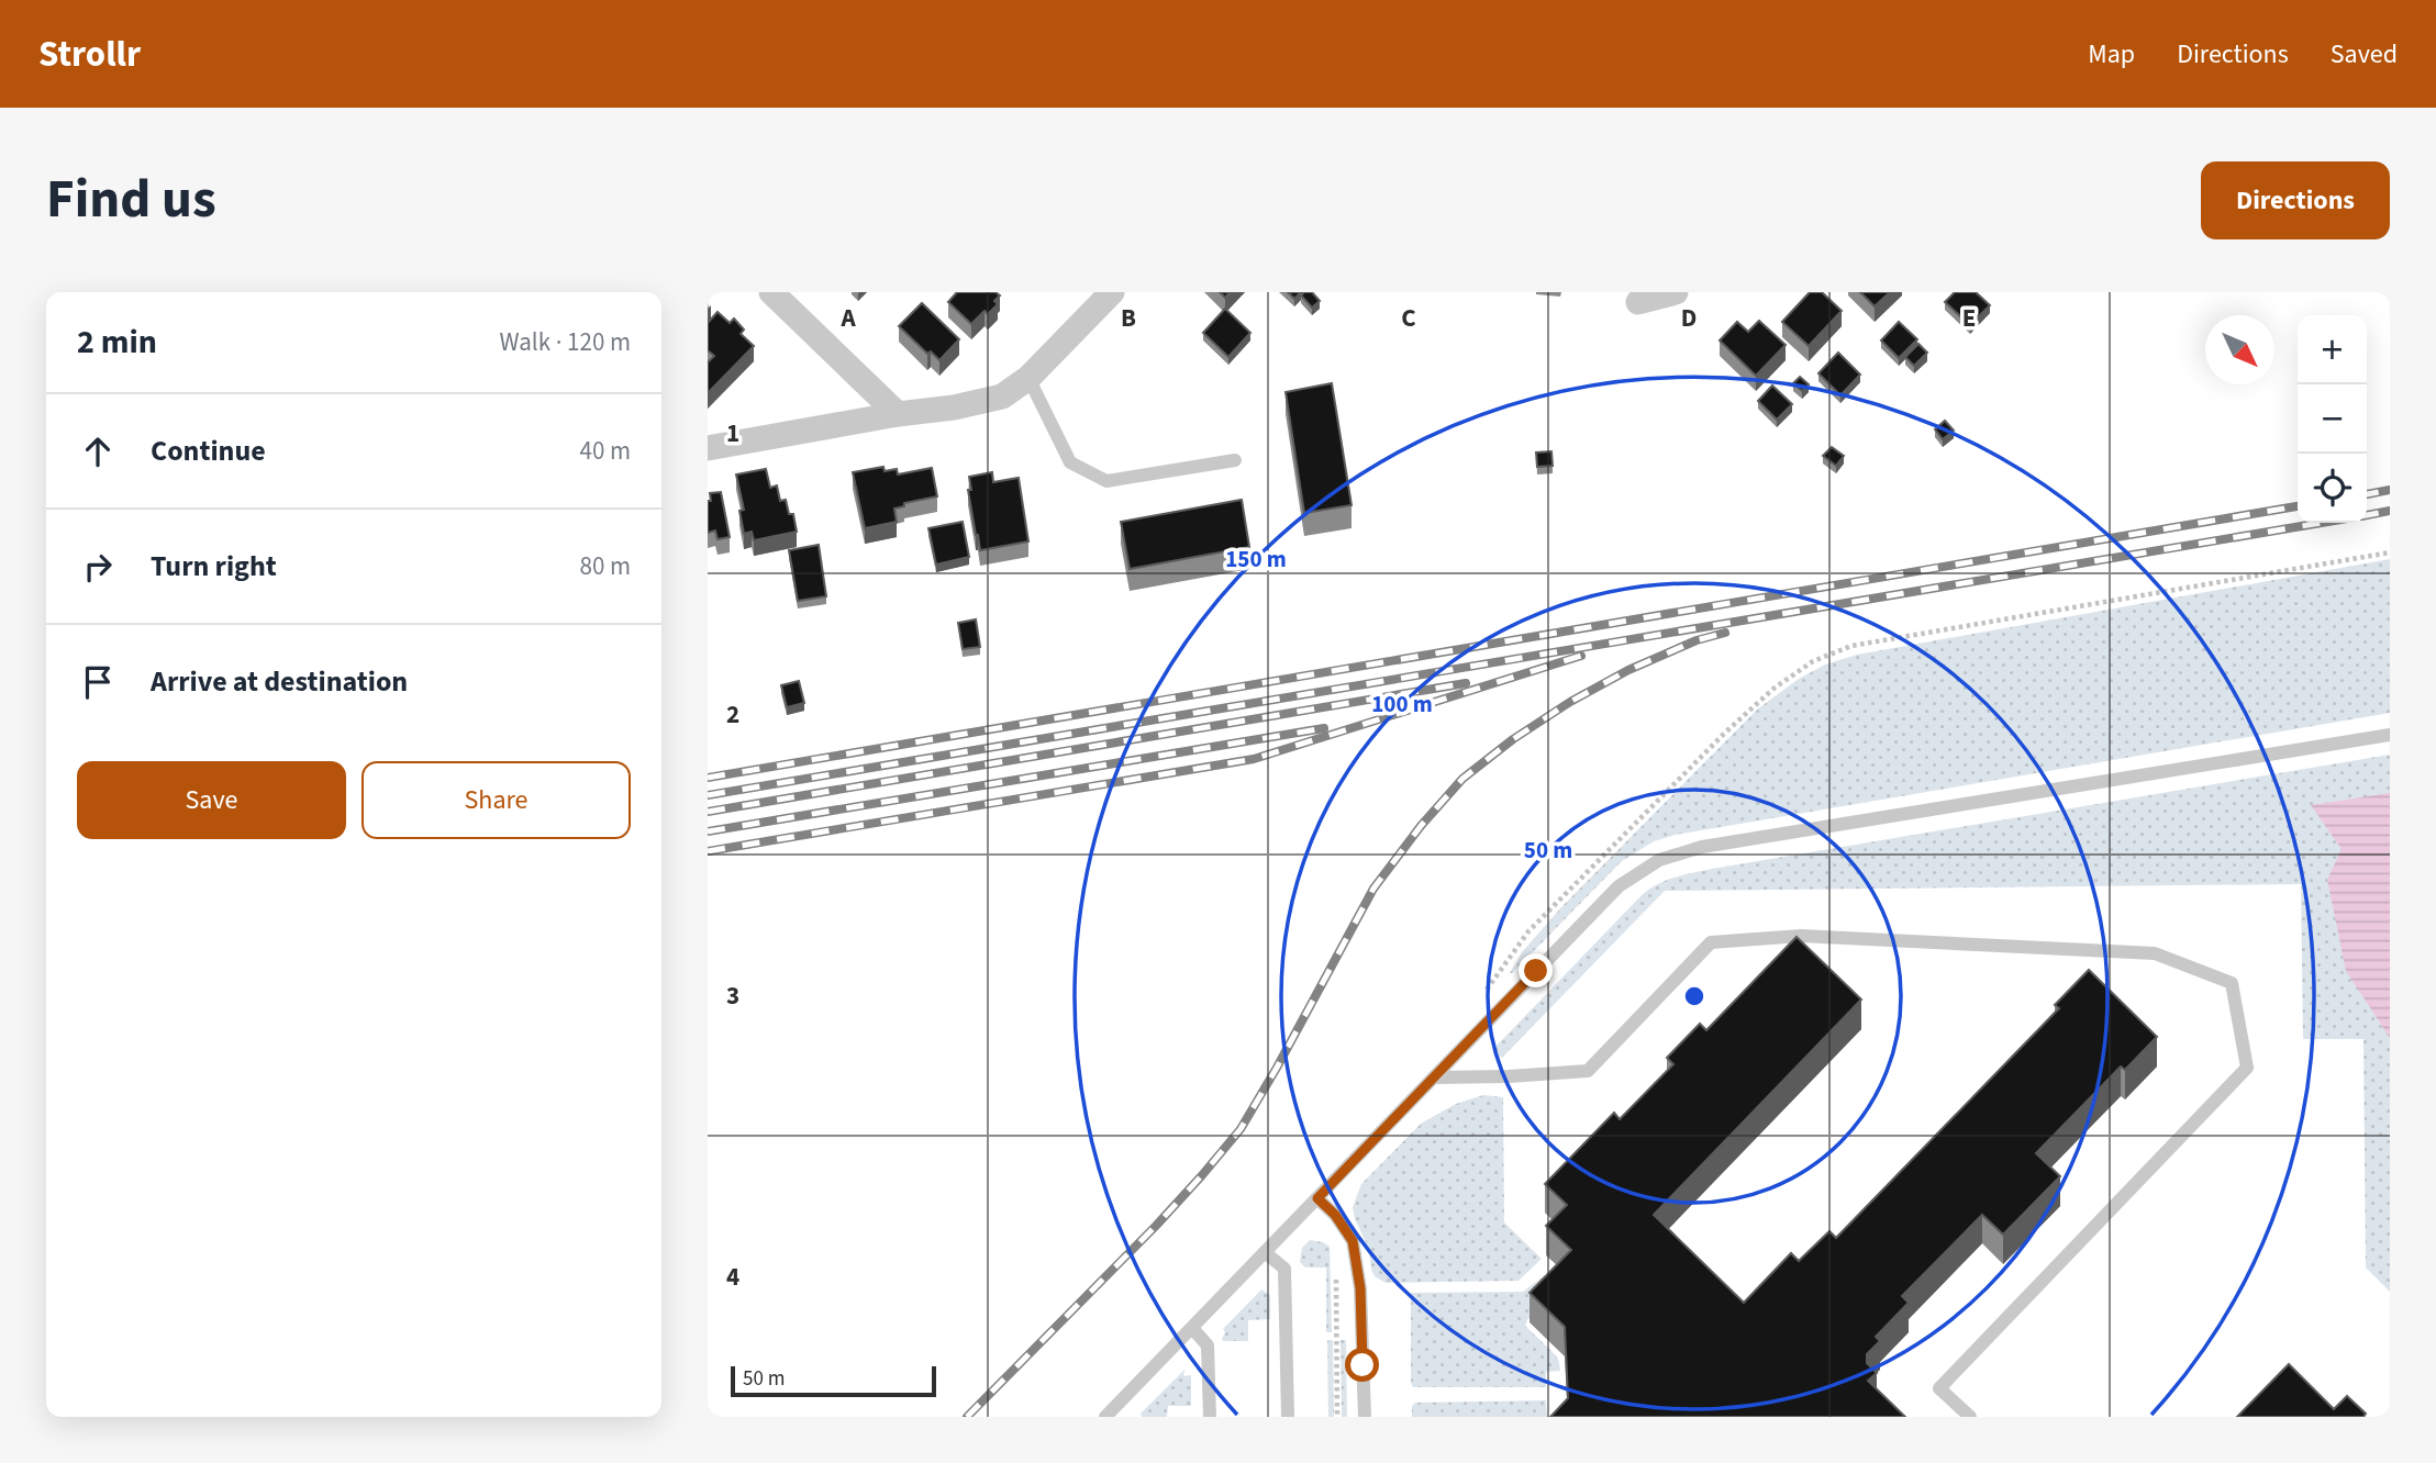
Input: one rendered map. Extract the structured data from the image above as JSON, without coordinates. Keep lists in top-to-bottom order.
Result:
{
  "scale_bar": "50 m",
  "north": "bottom right",
  "page": {
    "header": "Strollr",
    "nav": ["Map", "Directions", "Saved"],
    "title": "Find us",
    "buttons": [
      "Directions",
      ["Save", "Share"]
    ],
    "heading": ["2 min", "Walk · 120 m"],
    "map_buttons": ["+", "−"],
    "list": [
      ["Continue", "40 m"],
      ["Turn right", "80 m"],
      "Arrive at destination"
    ],
    "scale": "50 m"
  },
  "grid": {
    "columns": [
      "A",
      "B",
      "C",
      "D",
      "E"
    ],
    "rows": [
      "1",
      "2",
      "3",
      "4"
    ]
  },
  "rings": ["150 m", "100 m", "50 m"]
}
